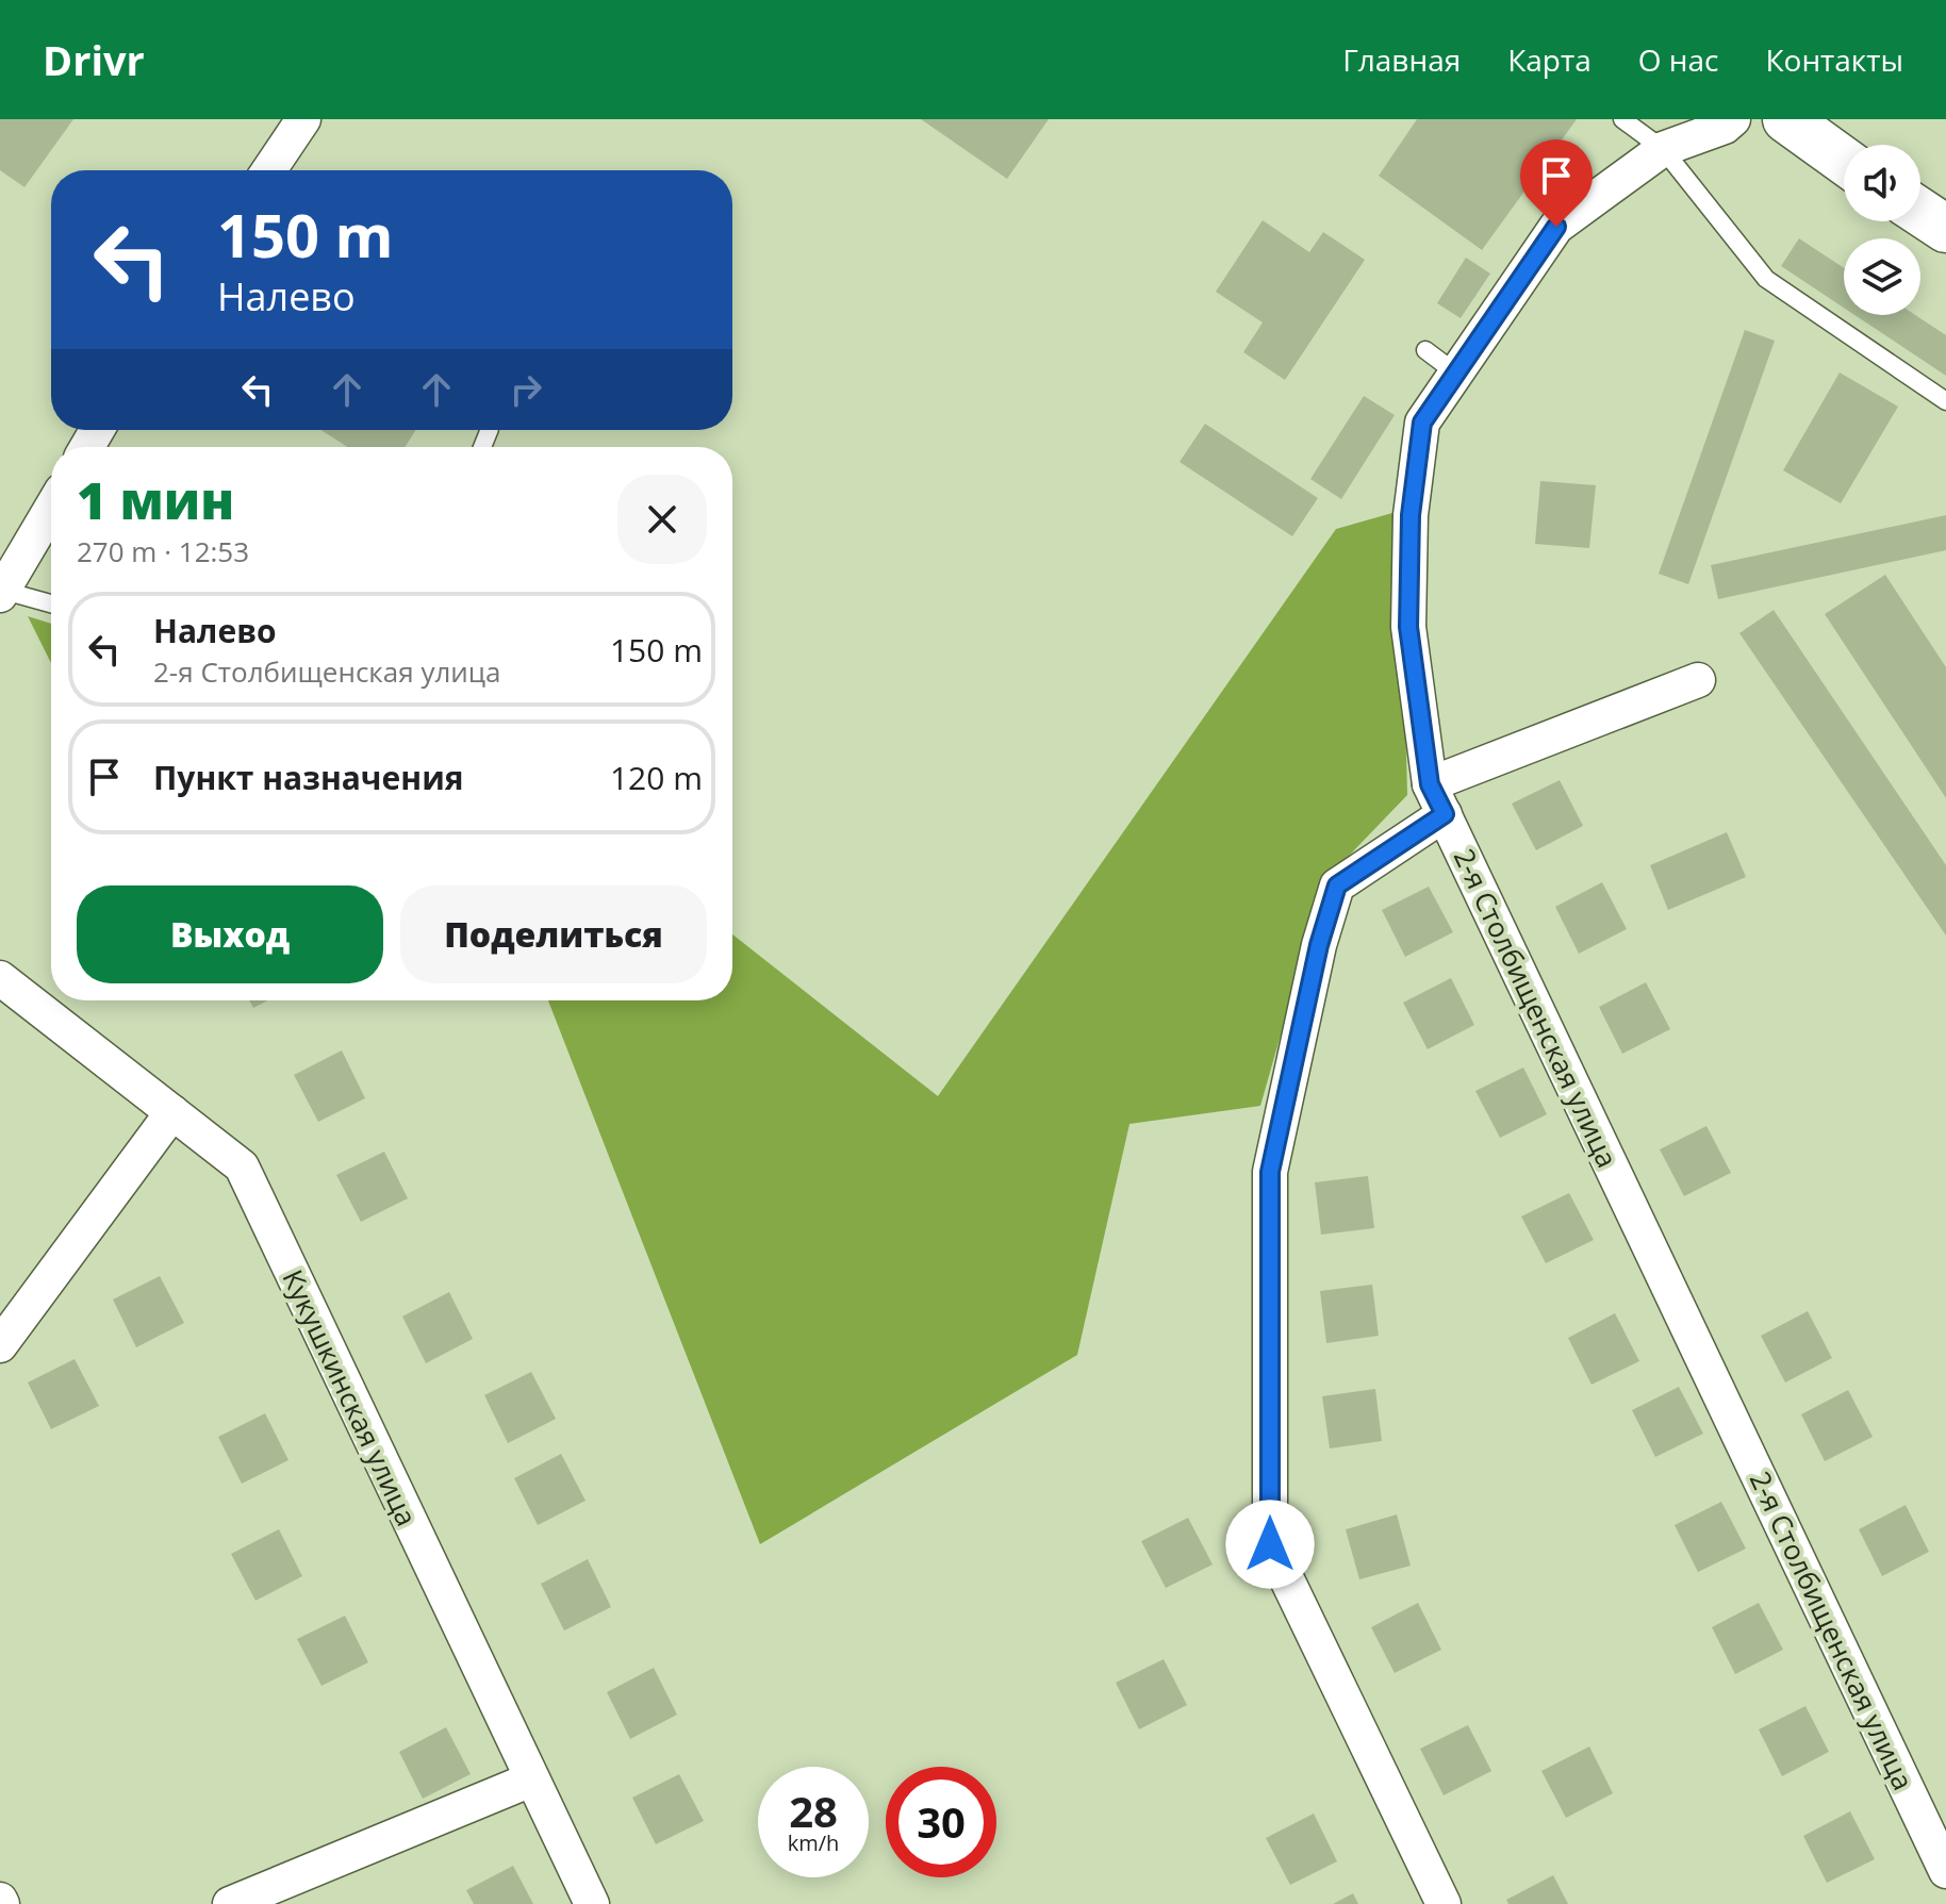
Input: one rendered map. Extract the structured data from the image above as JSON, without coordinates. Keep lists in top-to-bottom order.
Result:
{
  "streets": {
    "street": ["2-я Столбищенская улица", "Кукушкинская улица"]
  },
  "page": {
    "header": "Drivr",
    "nav": [
      "Главная",
      "Карта",
      "О нас",
      "Контакты"
    ],
    "turn": ["150 m", "Налево"],
    "heading": ["1 мин", "270 m · 12:53"],
    "list": [
      {
        "name": "Налево",
        "note": "2-я Столбищенская улица",
        "value": "150 m"
      },
      {
        "name": "Пункт назначения",
        "value": "120 m"
      }
    ],
    "buttons": ["Выход", "Поделиться"],
    "speed": "28 km/h",
    "limit": "30"
  }
}
